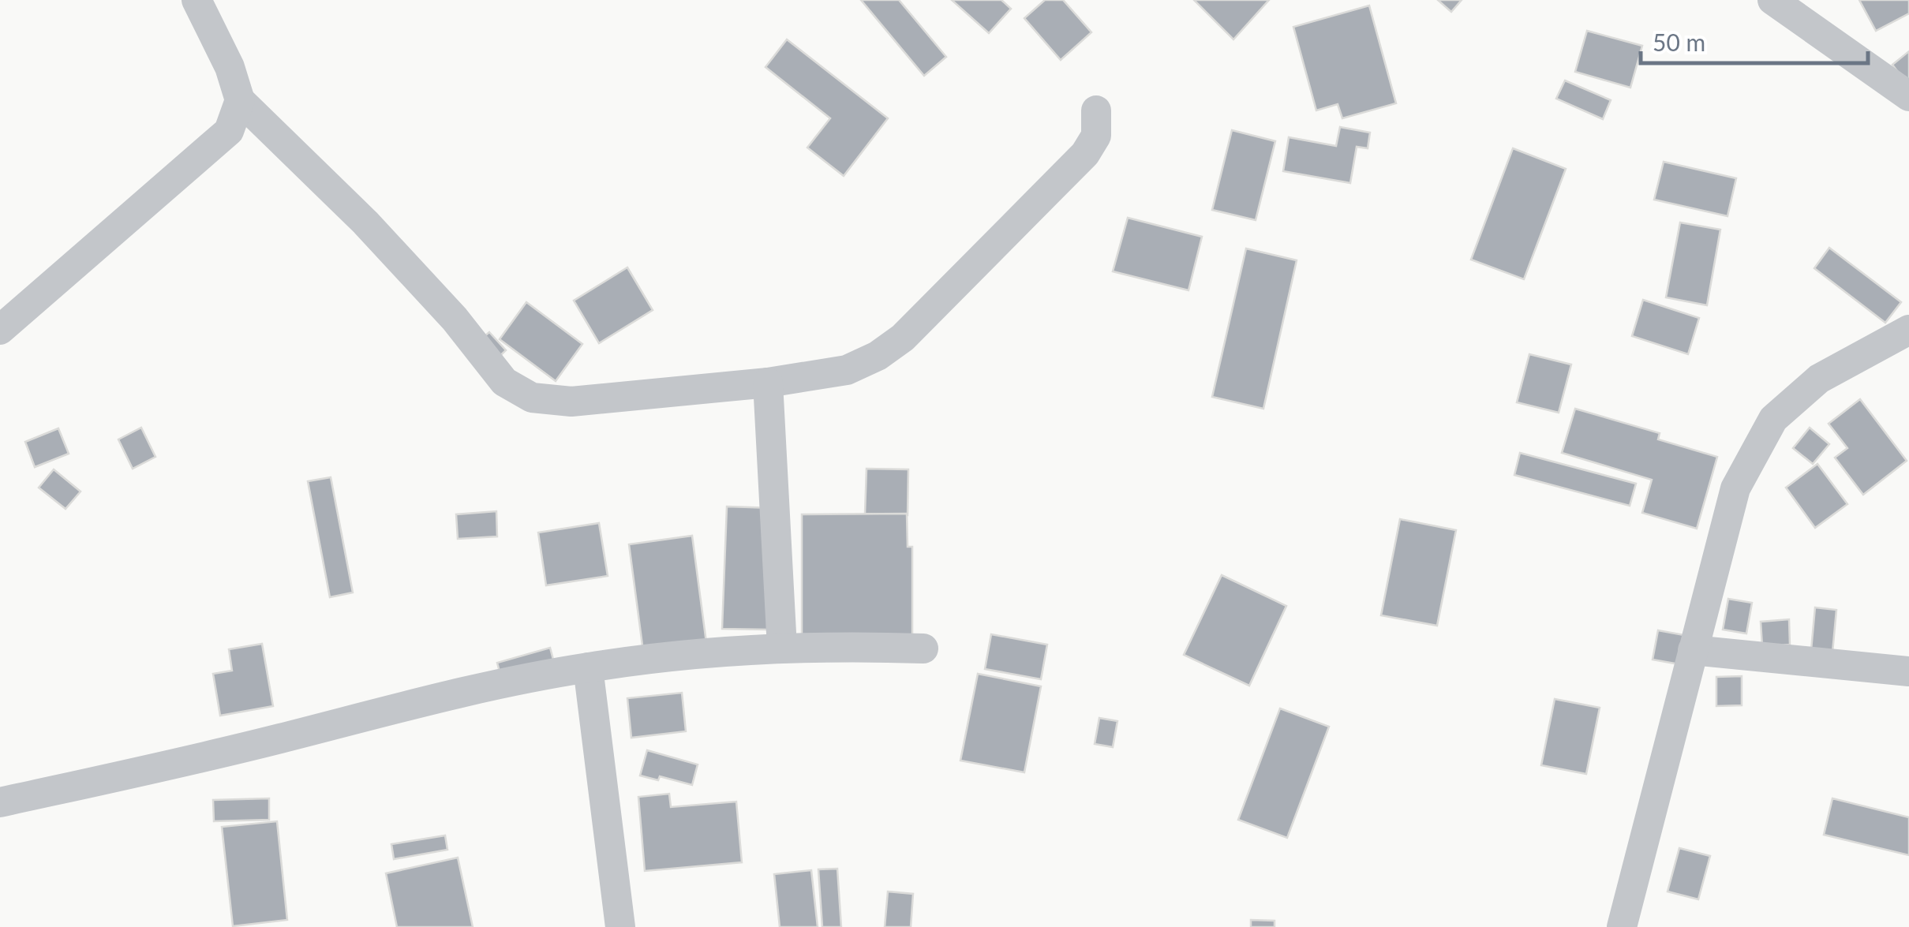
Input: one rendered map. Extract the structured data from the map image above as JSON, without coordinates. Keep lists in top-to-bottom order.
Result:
{
  "scale_bar": "50 m"
}
